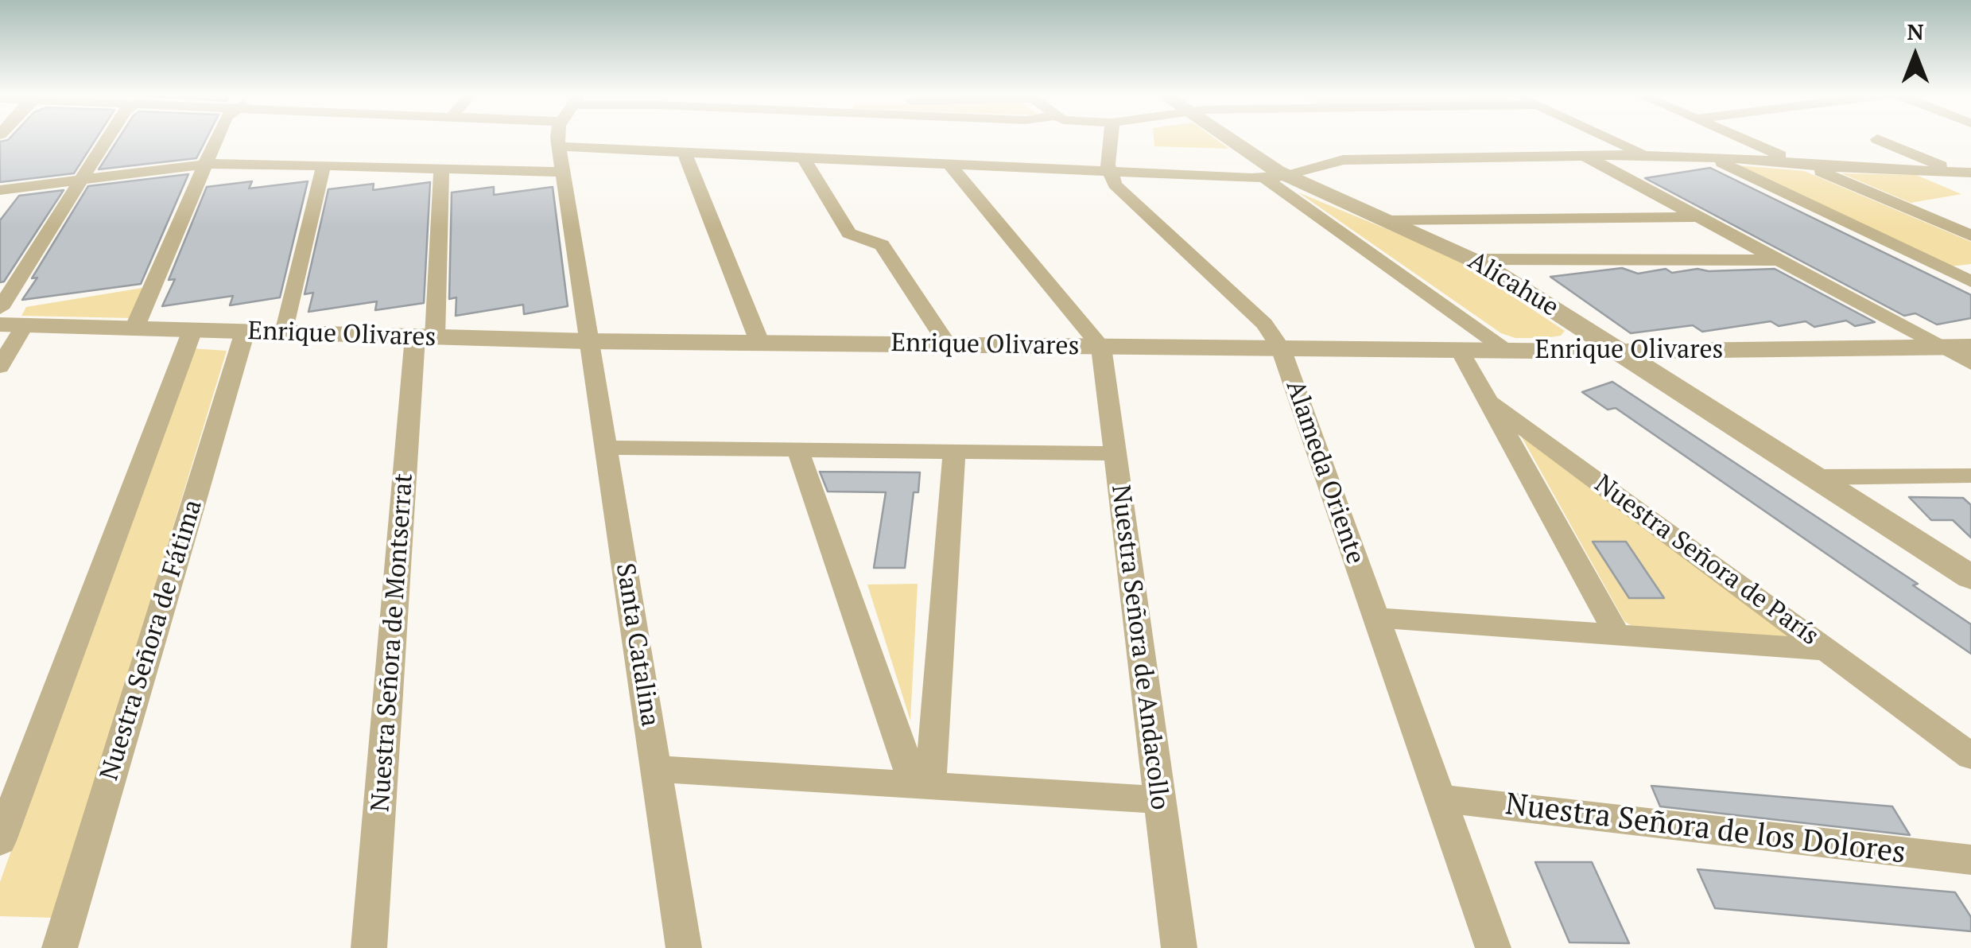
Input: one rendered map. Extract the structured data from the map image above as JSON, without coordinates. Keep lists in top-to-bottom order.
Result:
{
  "streets": {
    "street": [
      "Alicahue",
      "Enrique Olivares",
      "Alameda Oriente",
      "Nuestra Señora de París",
      "Nuestra Señora de Fátima",
      "Nuestra Señora de Montserrat",
      "Santa Catalina",
      "Nuestra Señora de Andacollo",
      "Nuestra Señora de los Dolores"
    ]
  },
  "crossings": [
    ["Alicahue", "Enrique Olivares"],
    ["Enrique Olivares", "Alameda Oriente"],
    ["Enrique Olivares", "Nuestra Señora de París"],
    ["Enrique Olivares", "Nuestra Señora de Fátima"],
    ["Enrique Olivares", "Nuestra Señora de Montserrat"],
    ["Enrique Olivares", "Santa Catalina"],
    ["Enrique Olivares", "Nuestra Señora de Andacollo"],
    ["Alameda Oriente", "Nuestra Señora de los Dolores"]
  ],
  "north": "top"
}
